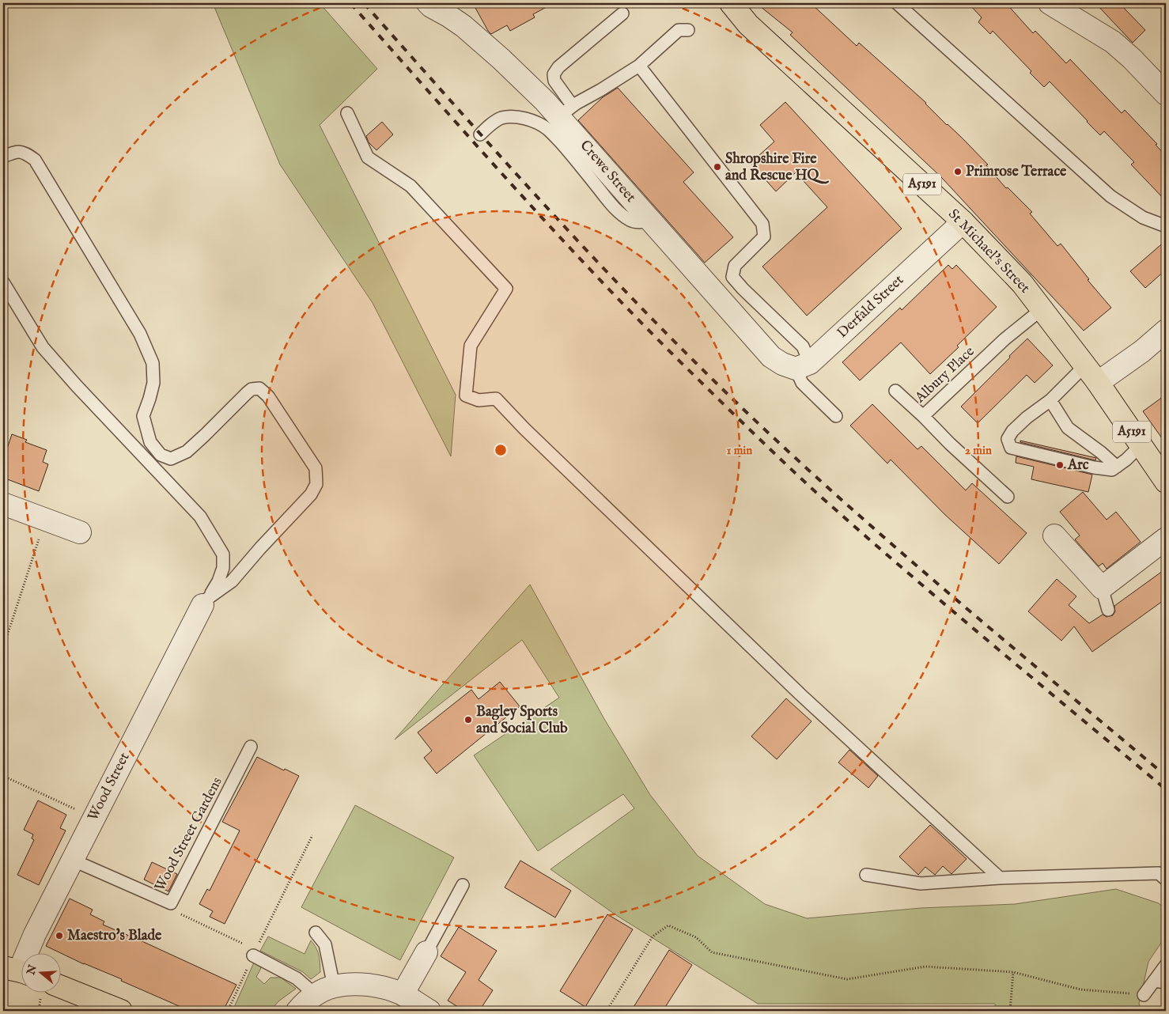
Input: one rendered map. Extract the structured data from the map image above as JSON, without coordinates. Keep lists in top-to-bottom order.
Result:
{
  "streets": {
    "main road": ["A5191", "St Michael's Street"],
    "street": ["Crewe Street", "Derfald Street", "Wood Street"],
    "lane": ["Albury Place", "Wood Street Gardens"]
  },
  "crossings": [
    ["Crewe Street", "Derfald Street"],
    ["A5191", "St Michael's Street"],
    ["St Michael's Street", "Derfald Street"],
    ["St Michael's Street", "Albury Place"],
    ["Wood Street", "Wood Street Gardens"]
  ],
  "places": [
    "Shropshire Fire and Rescue HQ",
    "Primrose Terrace",
    "Arc",
    "Bagley Sports and Social Club",
    "Maestro's Blade"
  ],
  "north": "left",
  "rings": ["1 min", "2 min"]
}
